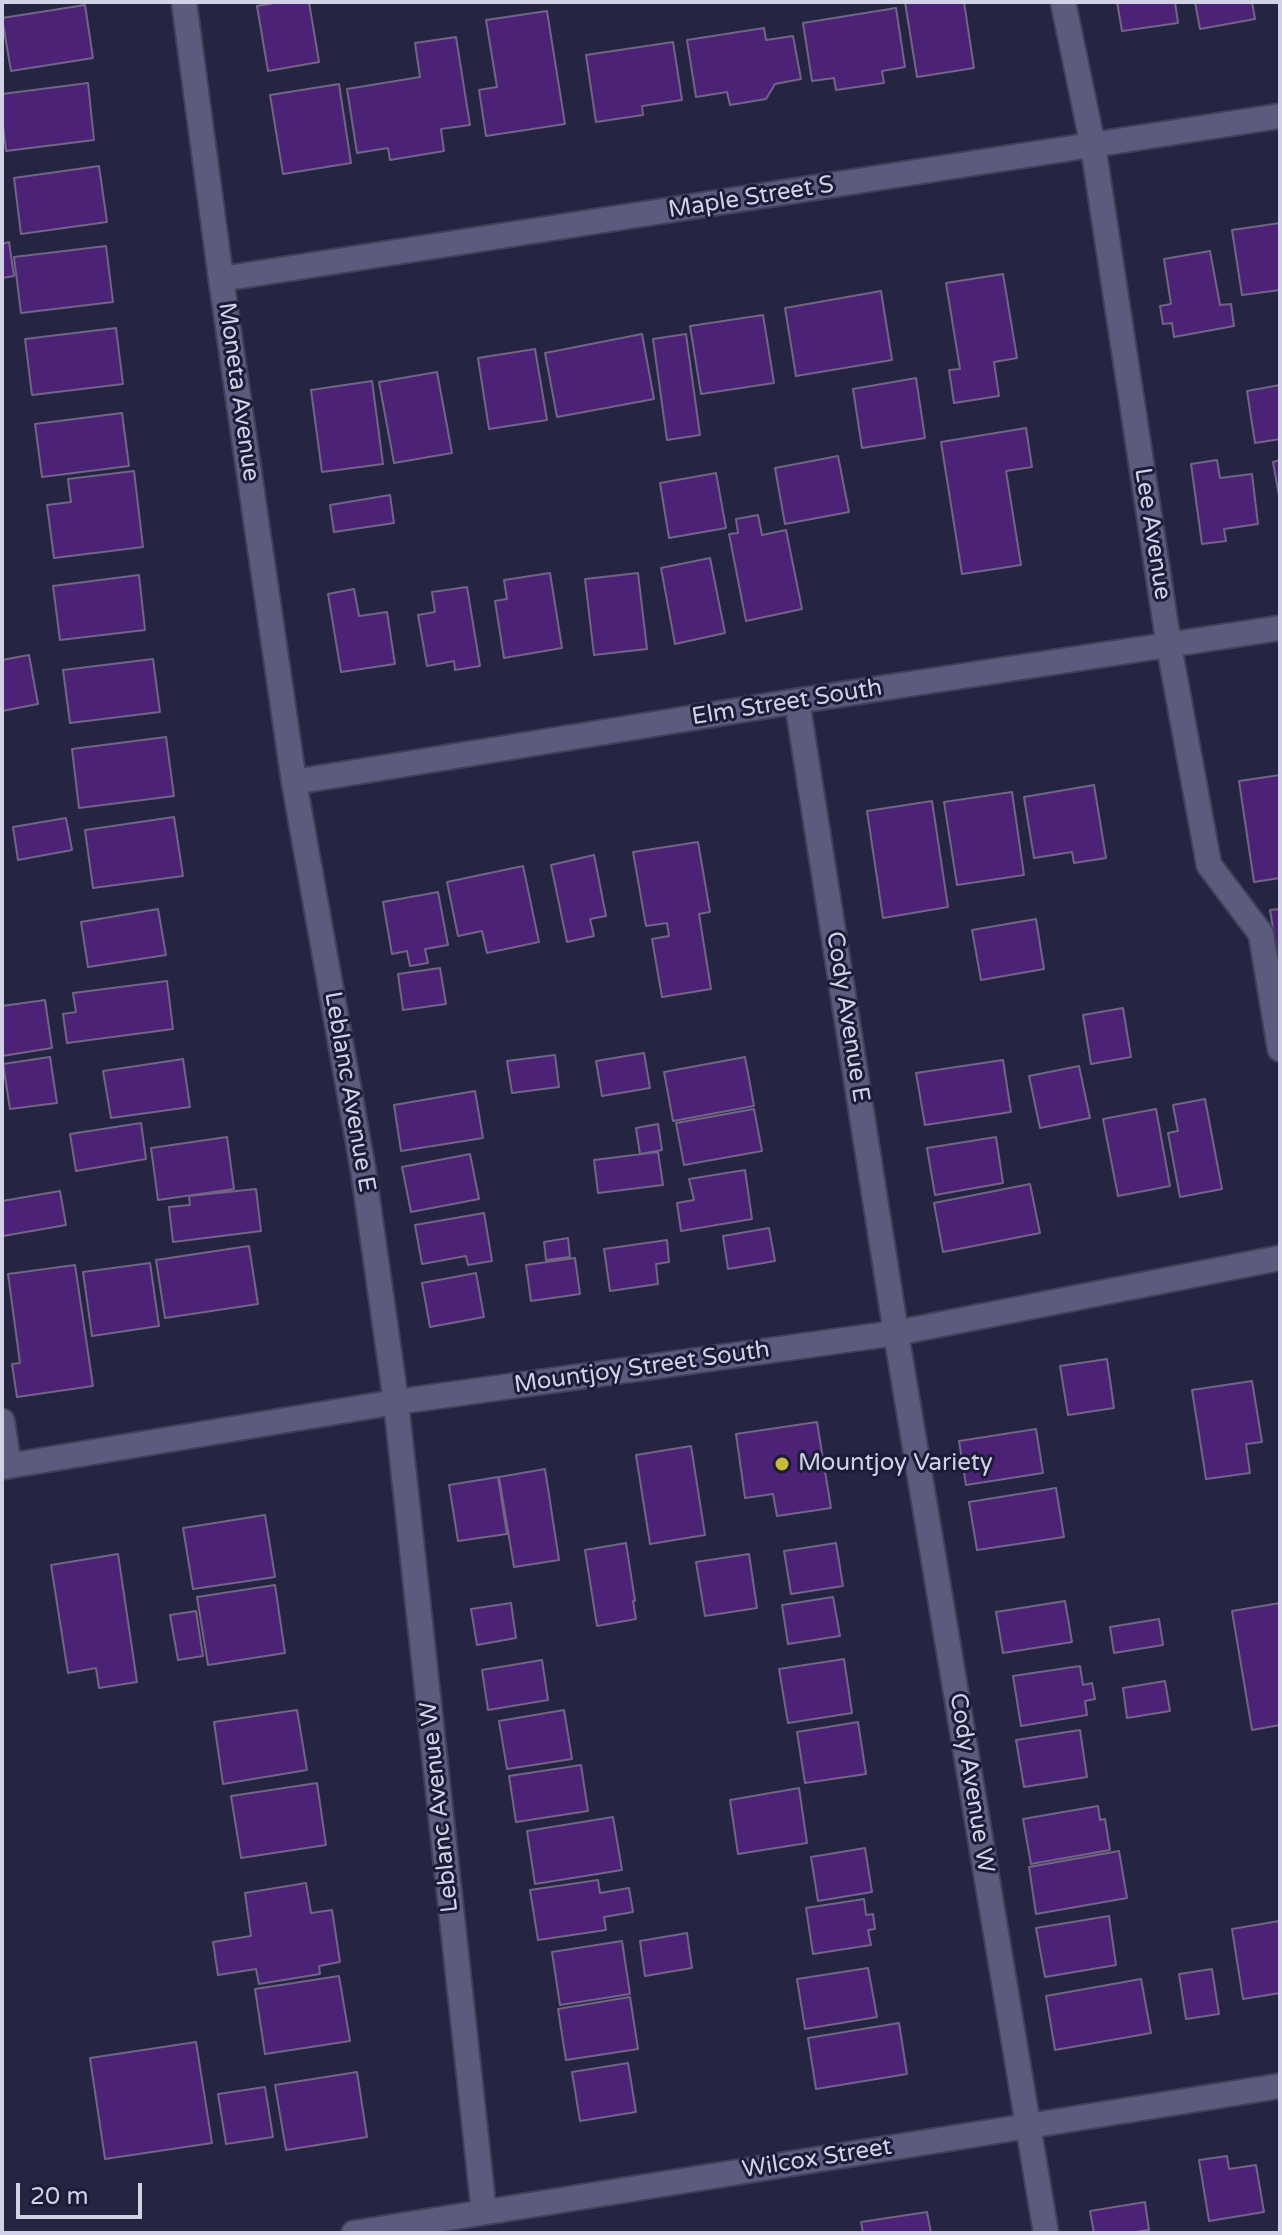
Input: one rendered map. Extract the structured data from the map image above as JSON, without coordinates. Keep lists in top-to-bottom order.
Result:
{
  "streets": {
    "street": [
      "Maple Street S",
      "Moneta Avenue",
      "Lee Avenue",
      "Elm Street South",
      "Cody Avenue E",
      "Leblanc Avenue E",
      "Mountjoy Street South",
      "Cody Avenue W",
      "Leblanc Avenue W",
      "Wilcox Street"
    ]
  },
  "crossings": [
    ["Maple Street S", "Moneta Avenue"],
    ["Maple Street S", "Lee Avenue"],
    ["Moneta Avenue", "Elm Street South"],
    ["Moneta Avenue", "Leblanc Avenue E"],
    ["Lee Avenue", "Elm Street South"],
    ["Elm Street South", "Cody Avenue E"],
    ["Elm Street South", "Leblanc Avenue E"],
    ["Cody Avenue E", "Mountjoy Street South"],
    ["Cody Avenue E", "Cody Avenue W"],
    ["Leblanc Avenue E", "Mountjoy Street South"],
    ["Leblanc Avenue E", "Leblanc Avenue W"],
    ["Mountjoy Street South", "Cody Avenue W"],
    ["Mountjoy Street South", "Leblanc Avenue W"],
    ["Cody Avenue W", "Wilcox Street"],
    ["Leblanc Avenue W", "Wilcox Street"]
  ],
  "places": ["Mountjoy Variety"],
  "scale_bar": "20 m"
}
